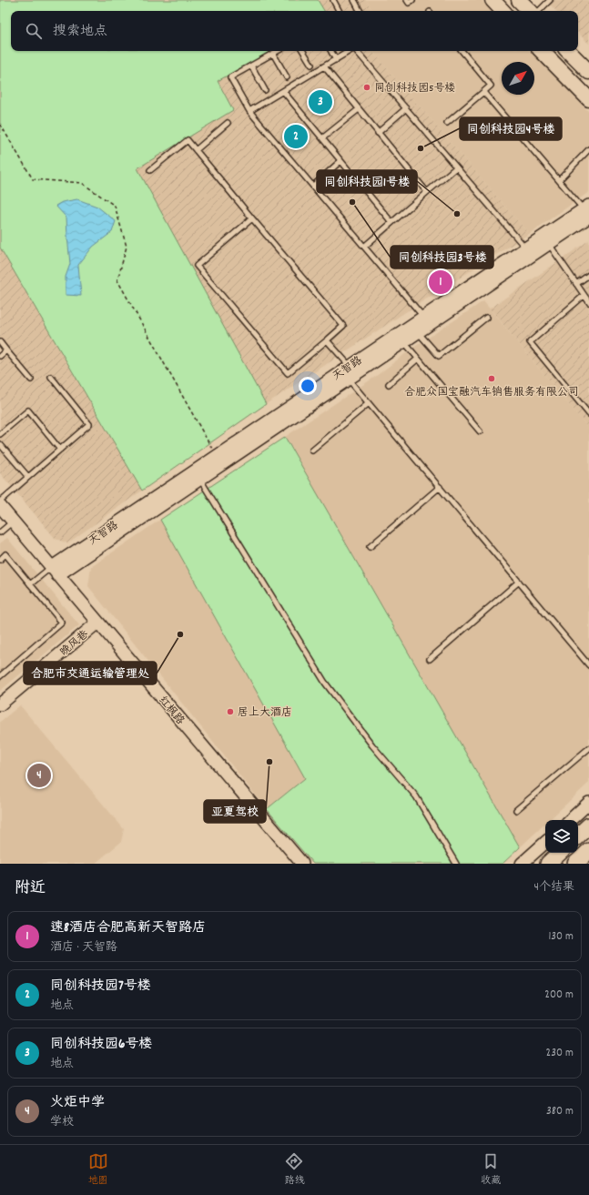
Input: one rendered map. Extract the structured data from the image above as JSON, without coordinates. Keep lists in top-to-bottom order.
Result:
{
  "streets": {
    "street": ["天智路", "晚风巷", "红枫路"]
  },
  "crossings": [
    ["天智路", "红枫路"],
    ["晚风巷", "红枫路"]
  ],
  "places": [
    "同创科技园5号楼",
    "同创科技园4号楼",
    "同创科技园3号楼",
    "同创科技园1号楼",
    "合肥众国宝融汽车销售服务有限公司",
    "合肥市交通运输管理处",
    "居上大酒店",
    "亚夏驾校"
  ],
  "north": "top right",
  "page": {
    "search": "搜索地点",
    "pins": [
      "3",
      "2",
      "1",
      "4"
    ],
    "heading": ["附近", "4个结果"],
    "list": [
      {
        "mark": "1",
        "name": "速8酒店合肥高新天智路店",
        "note": "酒店 · 天智路",
        "value": "130 m"
      },
      {
        "mark": "2",
        "name": "同创科技园7号楼",
        "note": "地点",
        "value": "200 m"
      },
      {
        "mark": "3",
        "name": "同创科技园6号楼",
        "note": "地点",
        "value": "230 m"
      },
      {
        "mark": "4",
        "name": "火炬中学",
        "note": "学校",
        "value": "380 m"
      }
    ],
    "nav": ["地图", "路线", "收藏"]
  }
}
